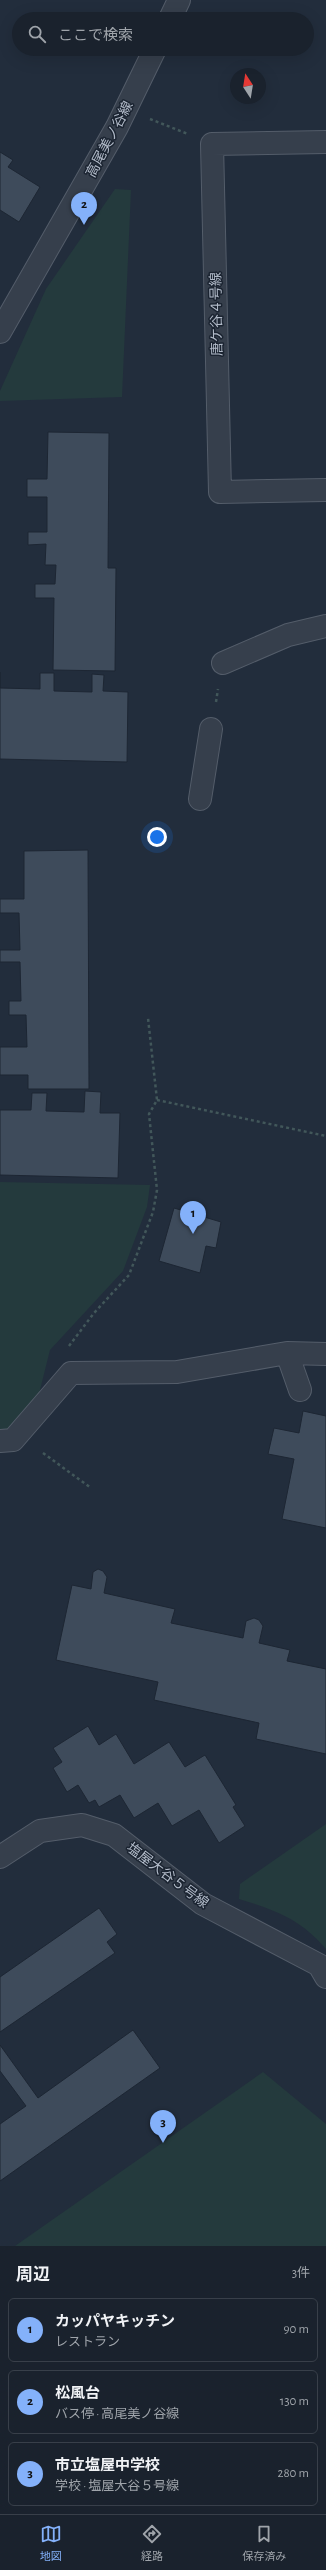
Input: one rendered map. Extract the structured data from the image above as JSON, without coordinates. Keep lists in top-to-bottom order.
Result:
{
  "streets": {
    "street": ["高尾美ノ谷線", "唐ケ谷４号線", "塩屋大谷５号線"]
  },
  "north": "top",
  "page": {
    "search": "ここで検索",
    "pins": ["2", "1", "3"],
    "heading": ["周辺", "3件"],
    "list": [
      {
        "mark": "1",
        "name": "カッパヤキッチン",
        "note": "レストラン",
        "value": "90 m"
      },
      {
        "mark": "2",
        "name": "松風台",
        "note": "バス停 · 高尾美ノ谷線",
        "value": "130 m"
      },
      {
        "mark": "3",
        "name": "市立塩屋中学校",
        "note": "学校 · 塩屋大谷５号線",
        "value": "280 m"
      }
    ],
    "nav": ["地図", "経路", "保存済み"]
  }
}
